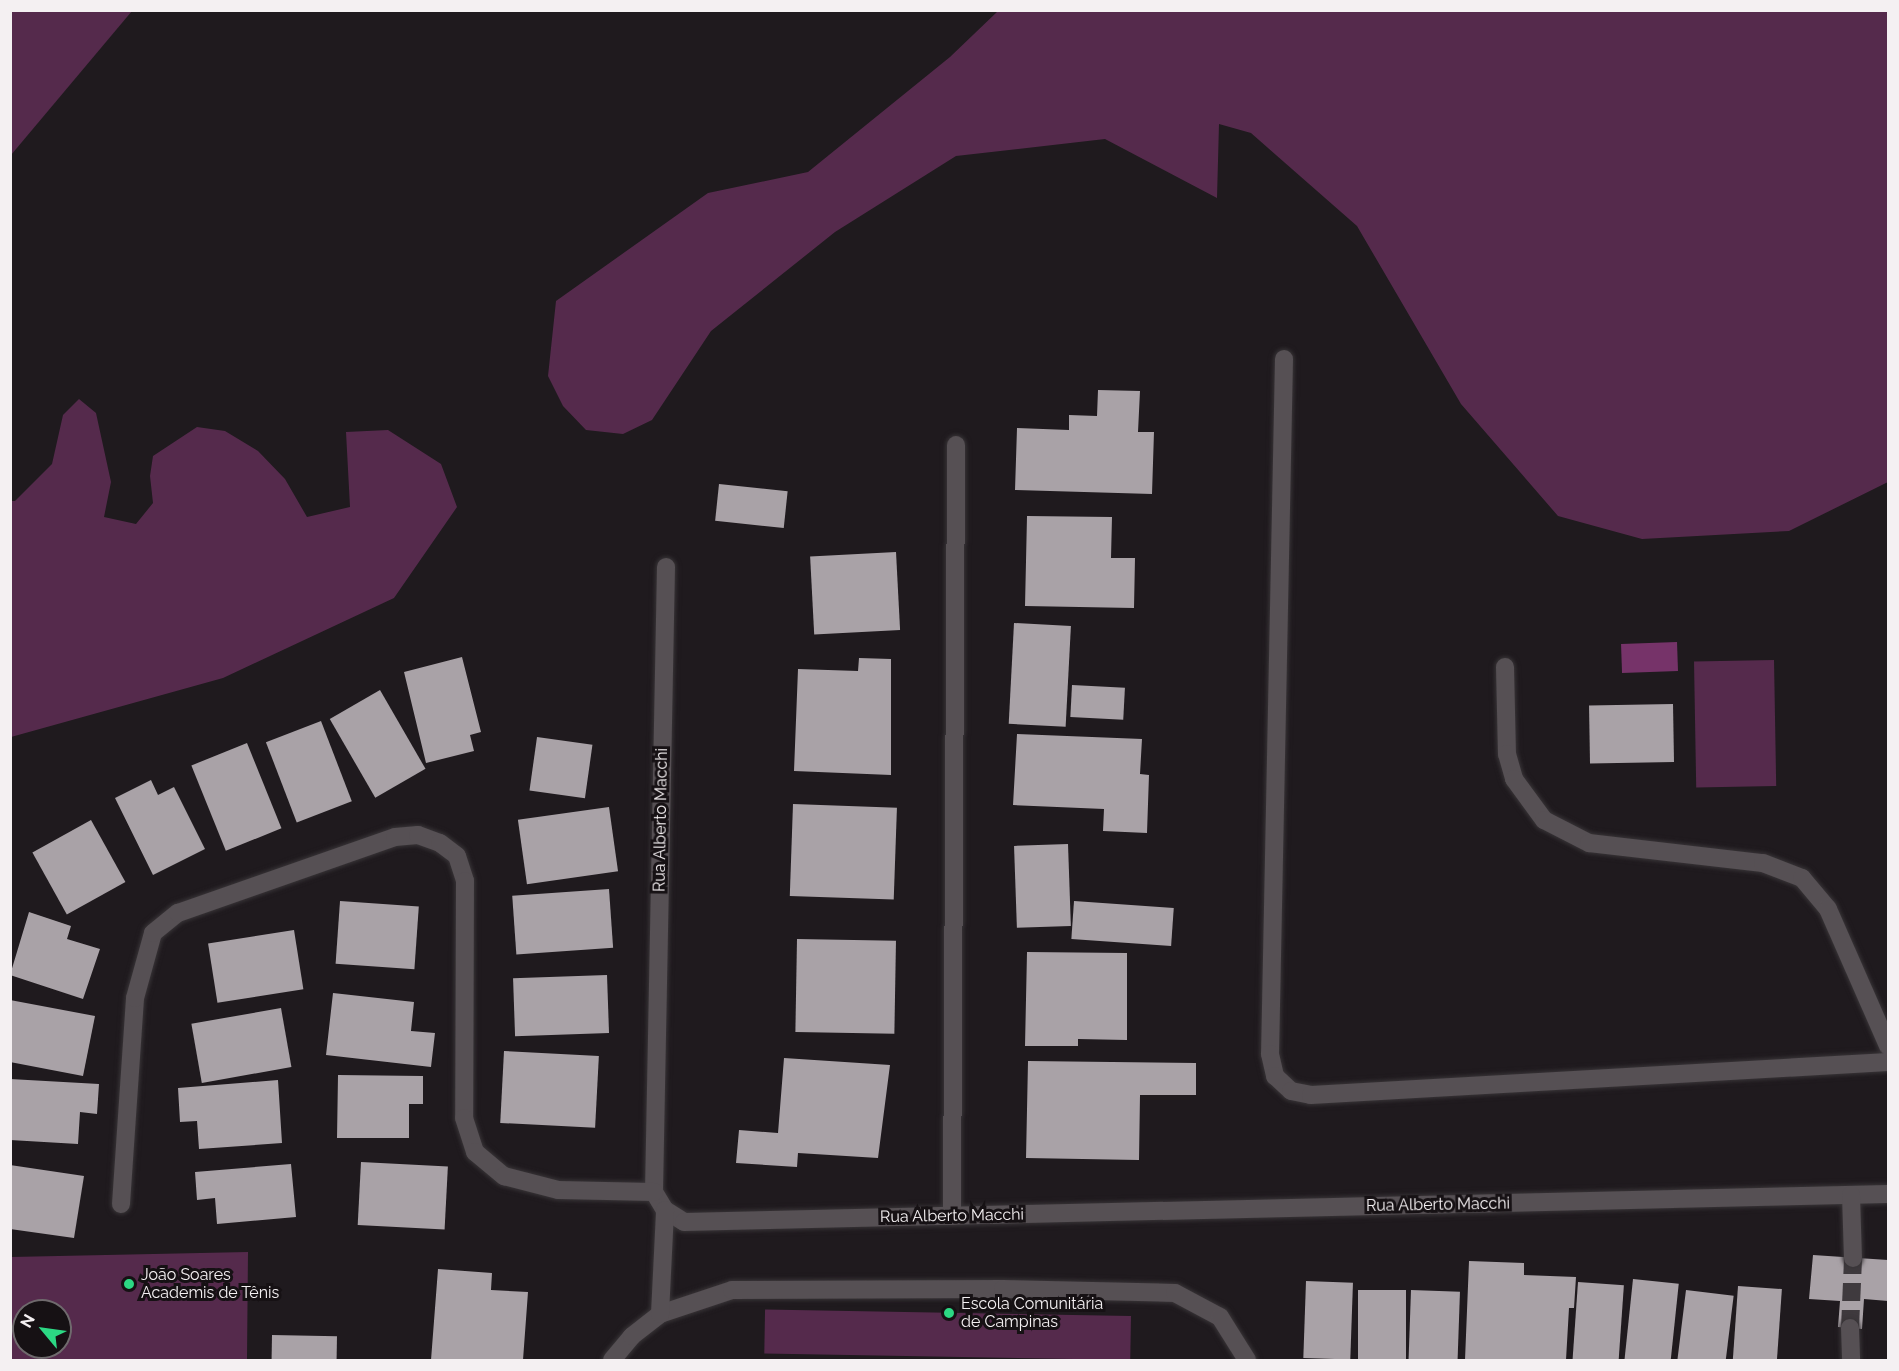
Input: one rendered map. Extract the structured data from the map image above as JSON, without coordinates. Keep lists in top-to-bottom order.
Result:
{
  "streets": {
    "street": ["Rua Alberto Macchi"]
  },
  "places": ["João Soares Academis de Tênis", "Escola Comunitária de Campinas"],
  "north": "top left"
}
